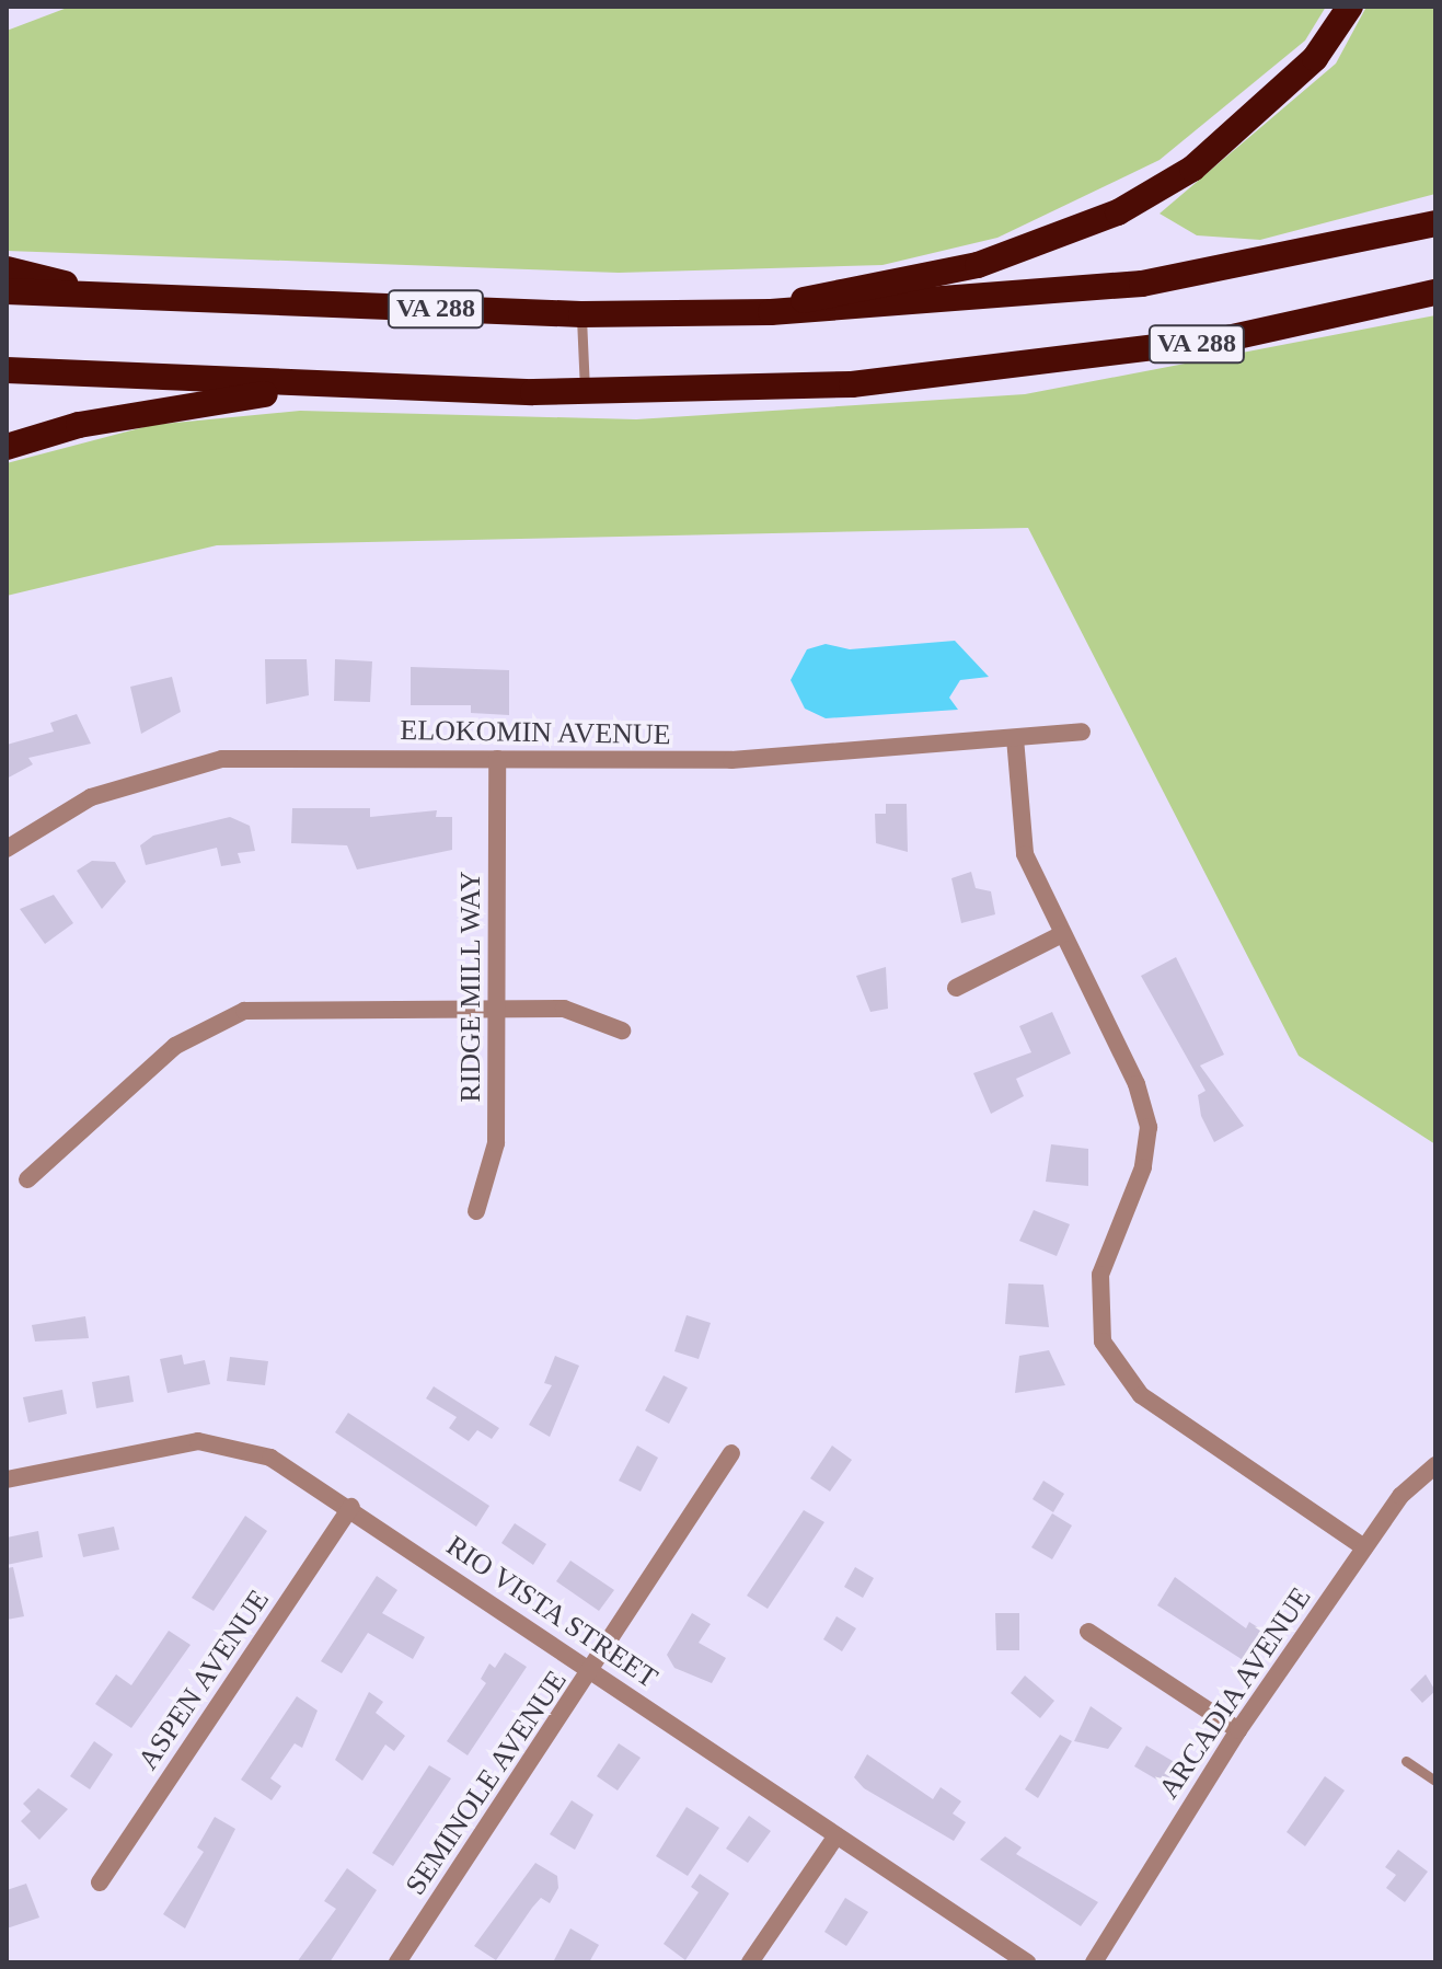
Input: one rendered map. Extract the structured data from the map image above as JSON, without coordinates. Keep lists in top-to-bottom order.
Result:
{
  "streets": {
    "highway": ["VA 288"],
    "street": [
      "ELOKOMIN AVENUE",
      "RIDGE MILL WAY",
      "RIO VISTA STREET",
      "ASPEN AVENUE",
      "ARCADIA AVENUE",
      "SEMINOLE AVENUE"
    ]
  },
  "crossings": [
    ["ELOKOMIN AVENUE", "RIDGE MILL WAY"],
    ["RIO VISTA STREET", "ASPEN AVENUE"],
    ["RIO VISTA STREET", "SEMINOLE AVENUE"]
  ]
}
